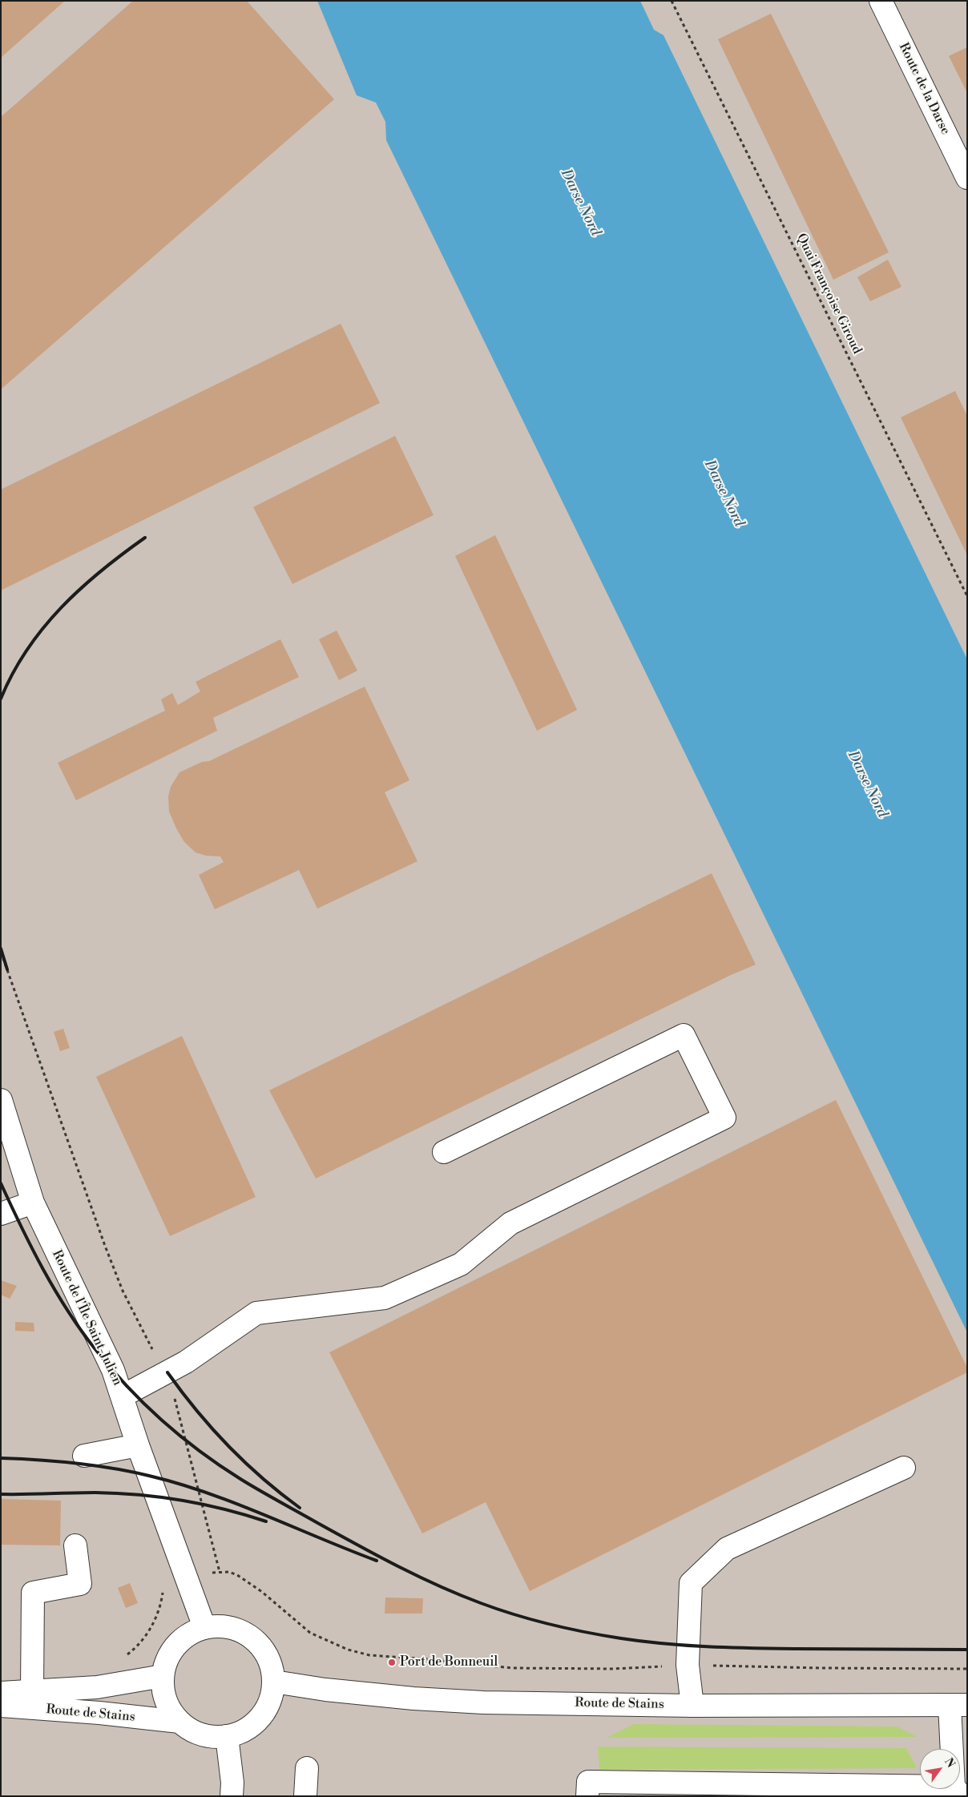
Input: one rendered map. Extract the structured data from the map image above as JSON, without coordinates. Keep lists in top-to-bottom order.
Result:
{
  "streets": {
    "main road": ["Route de la Darse", "Route de l'Île Saint-Julien", "Route de Stains"],
    "path": ["Quai Françoise Giroud"]
  },
  "crossings": [
    ["Route de l'Île Saint-Julien", "Route de Stains"]
  ],
  "water": ["Darse Nord"],
  "places": ["Port de Bonneuil"],
  "north": "top right"
}
